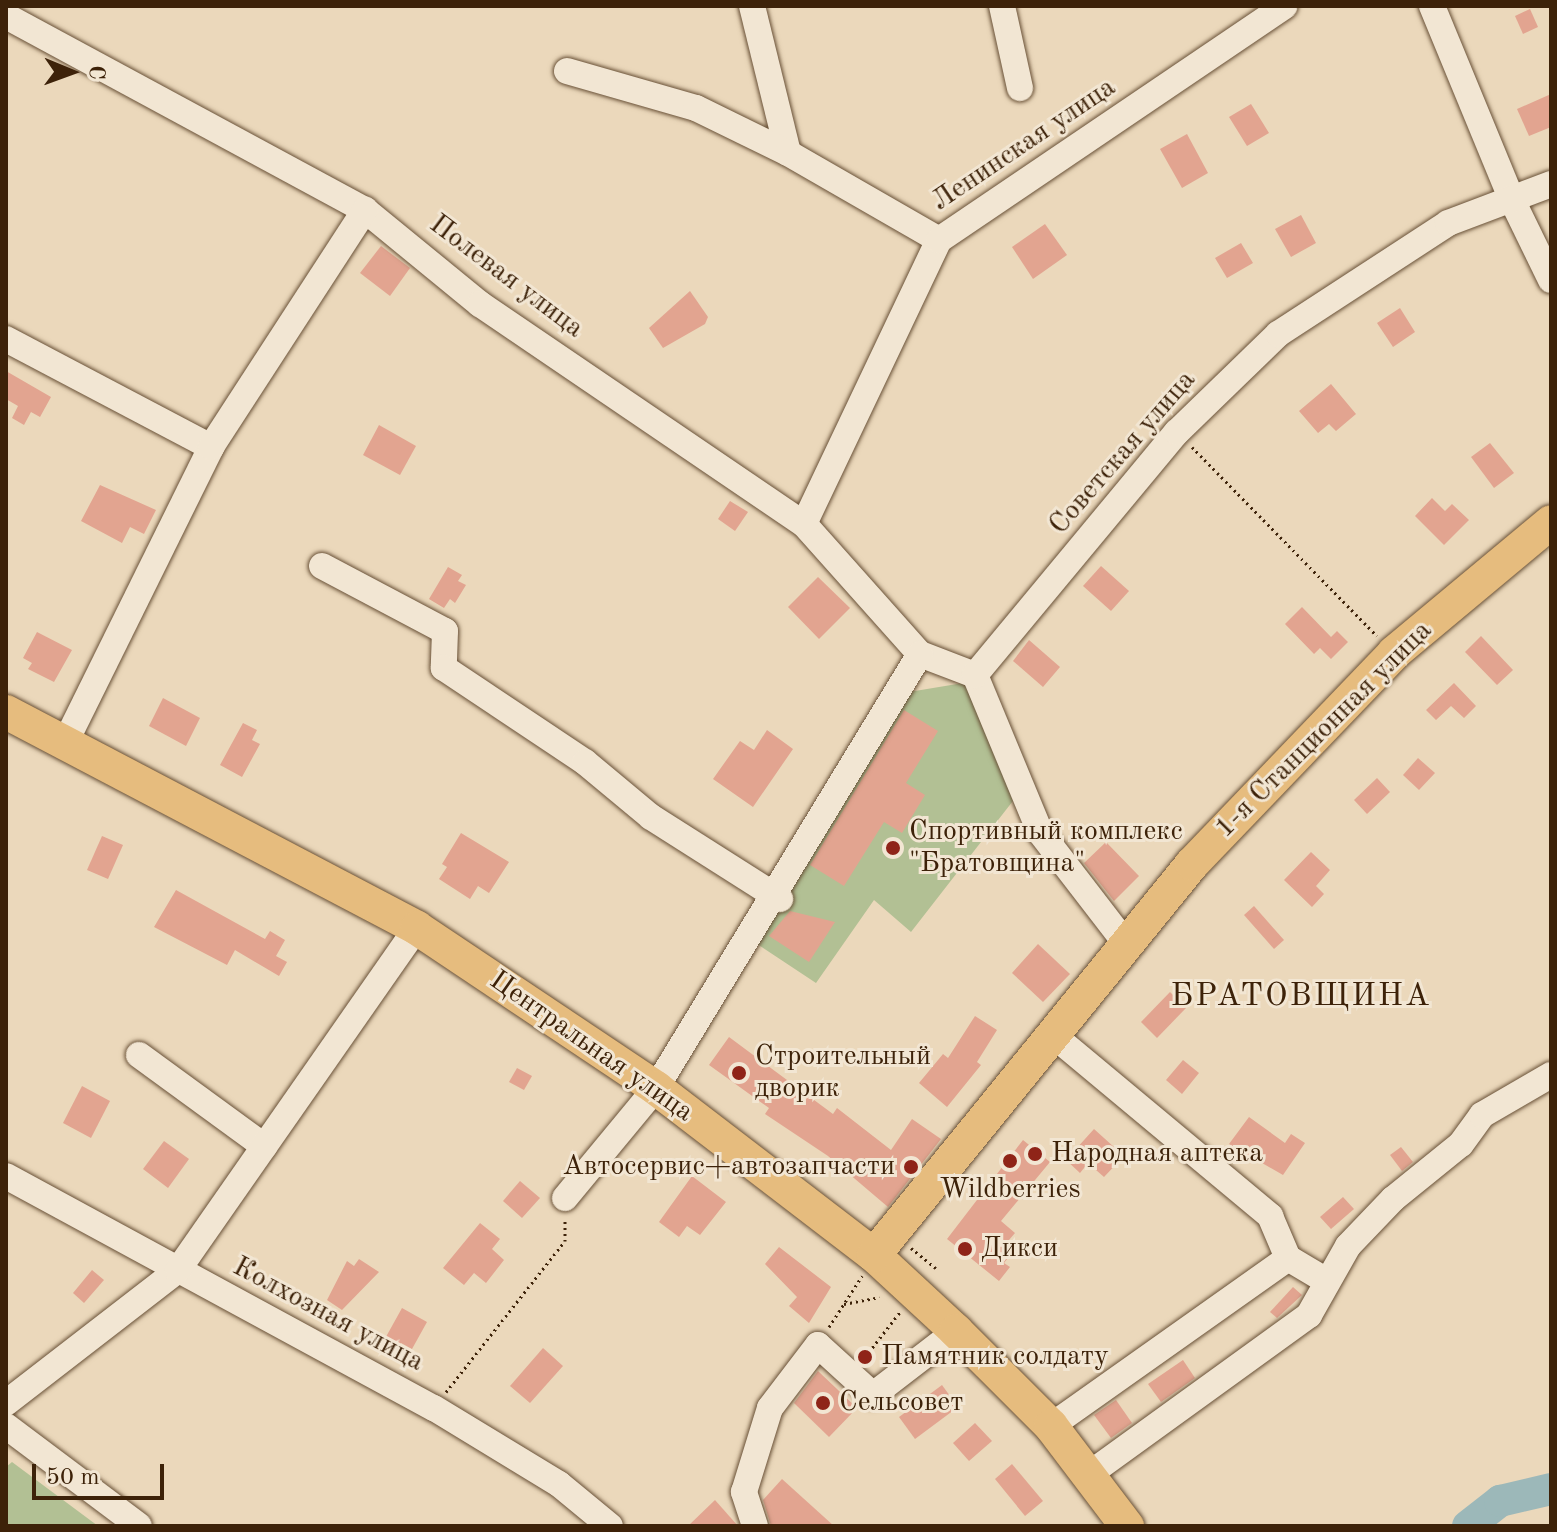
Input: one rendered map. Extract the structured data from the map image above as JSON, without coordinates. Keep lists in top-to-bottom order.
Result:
{
  "streets": {
    "main road": ["1-я Станционная улица", "Центральная улица"],
    "street": [
      "Ленинская улица",
      "Полевая улица",
      "Советская улица",
      "Колхозная улица"
    ]
  },
  "crossings": [
    ["Ленинская улица", "Полевая улица"],
    ["1-я Станционная улица", "Центральная улица"]
  ],
  "districts": ["БРАТОВЩИНА"],
  "places": [
    "Спортивный комплекс \"Братовщина\"",
    "Строительный дворик",
    "Народная аптека",
    "Wildberries",
    "Автосервис+автозапчасти",
    "Дикси",
    "Памятник солдату",
    "Сельсовет"
  ],
  "scale_bar": "50 m",
  "north": "right"
}
